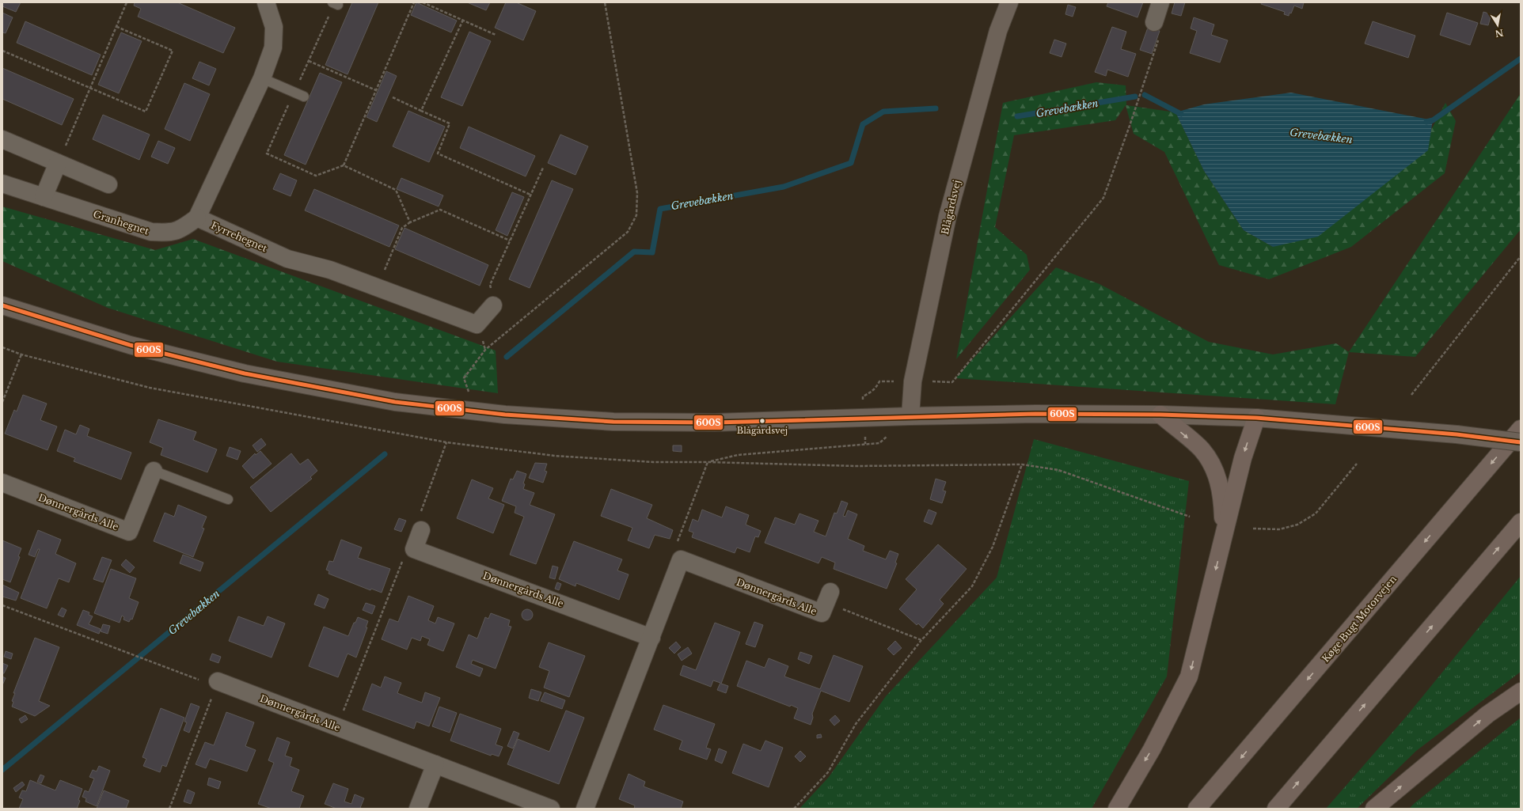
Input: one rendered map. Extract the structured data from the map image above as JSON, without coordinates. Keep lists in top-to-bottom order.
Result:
{
  "streets": {
    "highway": ["Køge Bugt Motorvejen"],
    "street": [
      "Blågårdsvej",
      "Granhegnet",
      "Fyrrehegnet",
      "Dønnergårds Alle"
    ]
  },
  "crossings": [
    ["Granhegnet", "Fyrrehegnet"]
  ],
  "water": ["Grevebækken"],
  "places": ["Blågårdsvej"],
  "lines": ["transit line 600S"],
  "north": "bottom"
}
